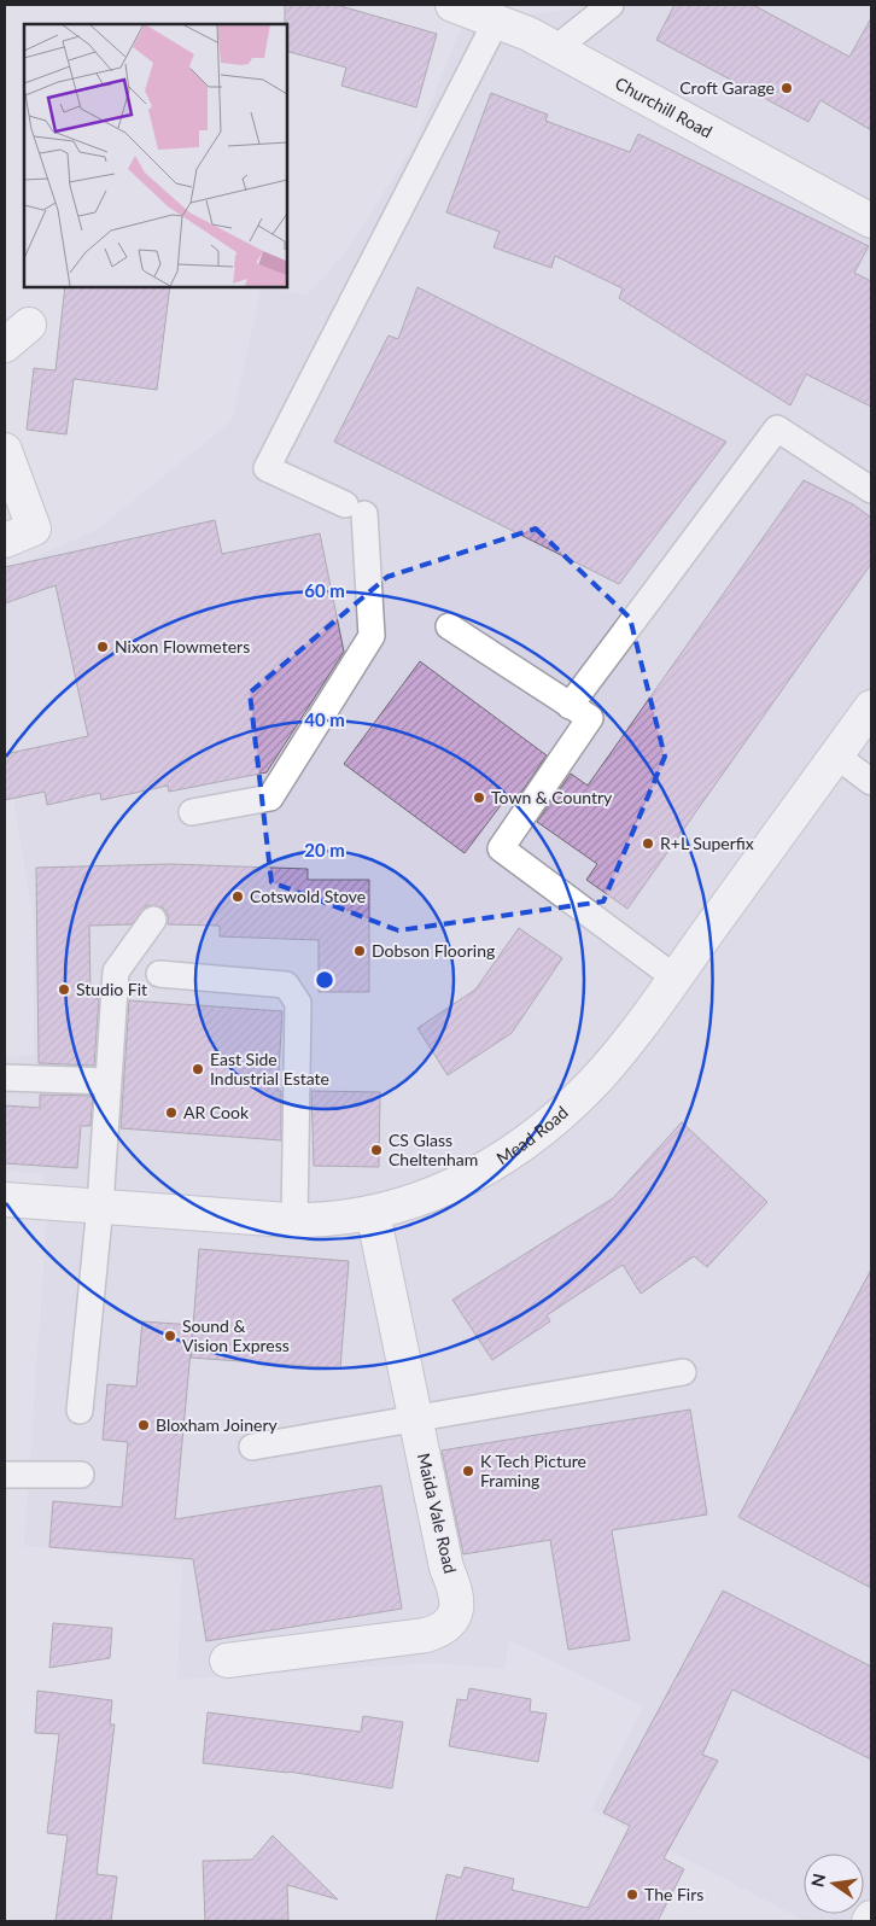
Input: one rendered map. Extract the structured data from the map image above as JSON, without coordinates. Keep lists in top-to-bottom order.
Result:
{
  "streets": {
    "street": ["Churchill Road", "Mead Road", "Maida Vale Road"]
  },
  "crossings": [
    ["Mead Road", "Maida Vale Road"]
  ],
  "places": [
    "Croft Garage",
    "Nixon Flowmeters",
    "Town & Country",
    "R+L Superfix",
    "Cotswold Stove",
    "Dobson Flooring",
    "Studio Fit",
    "East Side Industrial Estate",
    "AR Cook",
    "CS Glass Cheltenham",
    "Sound & Vision Express",
    "Bloxham Joinery",
    "K Tech Picture Framing",
    "The Firs"
  ],
  "north": "left",
  "rings": ["60 m", "40 m", "20 m"]
}
